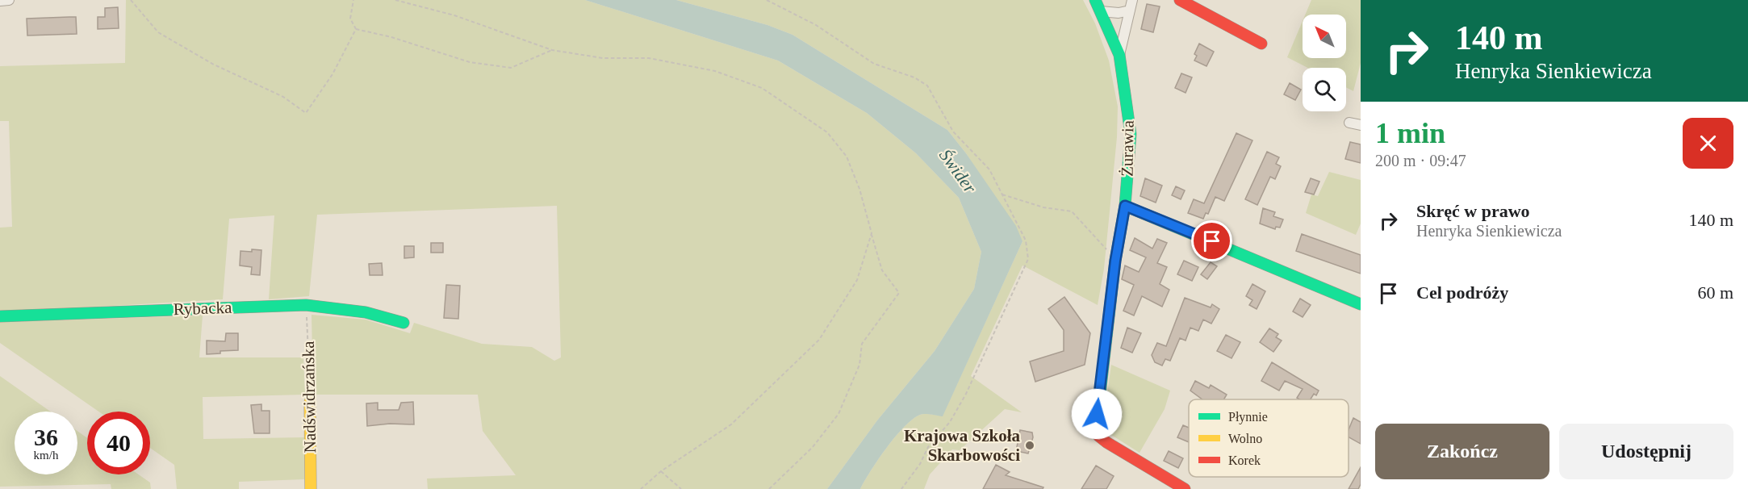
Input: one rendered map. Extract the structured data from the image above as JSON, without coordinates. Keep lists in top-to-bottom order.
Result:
{
  "streets": {
    "street": ["Żurawia", "Rybacka", "Nadświdrzańska"]
  },
  "crossings": [
    ["Rybacka", "Nadświdrzańska"]
  ],
  "water": ["Świder"],
  "places": ["Krajowa Szkoła Skarbowości"],
  "legend": ["Płynnie", "Wolno", "Korek"],
  "north": "top left",
  "page": {
    "turn": ["140 m", "Henryka Sienkiewicza"],
    "heading": ["1 min", "200 m · 09:47"],
    "list": [
      {
        "name": "Skręć w prawo",
        "note": "Henryka Sienkiewicza",
        "value": "140 m"
      },
      {
        "name": "Cel podróży",
        "value": "60 m"
      }
    ],
    "speed": "36 km/h",
    "limit": "40",
    "buttons": ["Zakończ", "Udostępnij"]
  }
}
